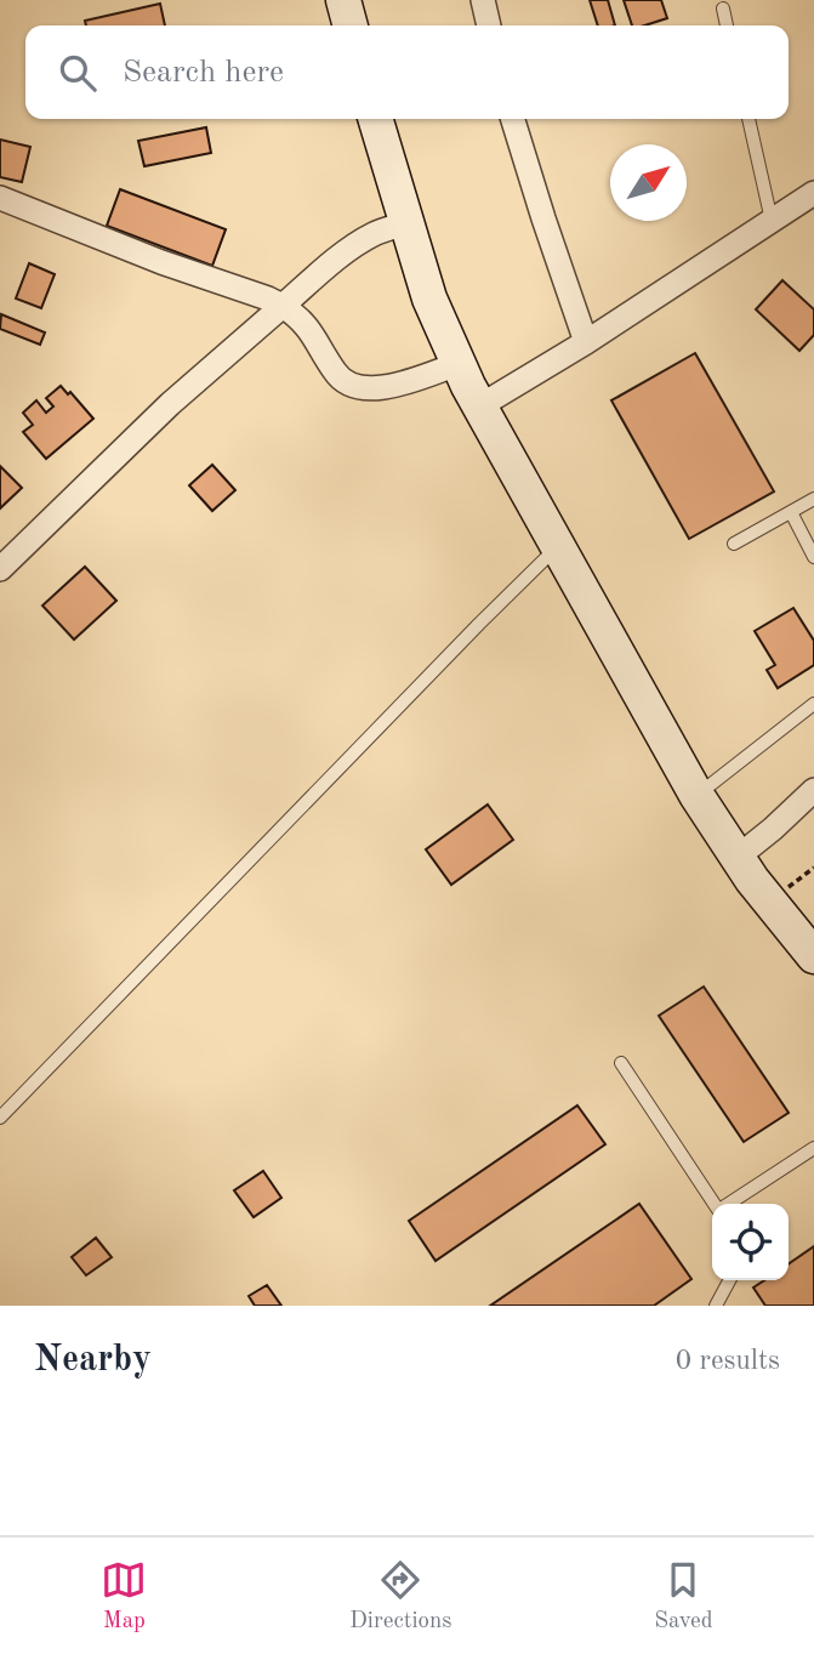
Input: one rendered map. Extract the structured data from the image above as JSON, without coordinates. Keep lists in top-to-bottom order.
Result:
{
  "north": "top right",
  "page": {
    "search": "Search here",
    "heading": ["Nearby", "0 results"],
    "nav": ["Map", "Directions", "Saved"]
  }
}
